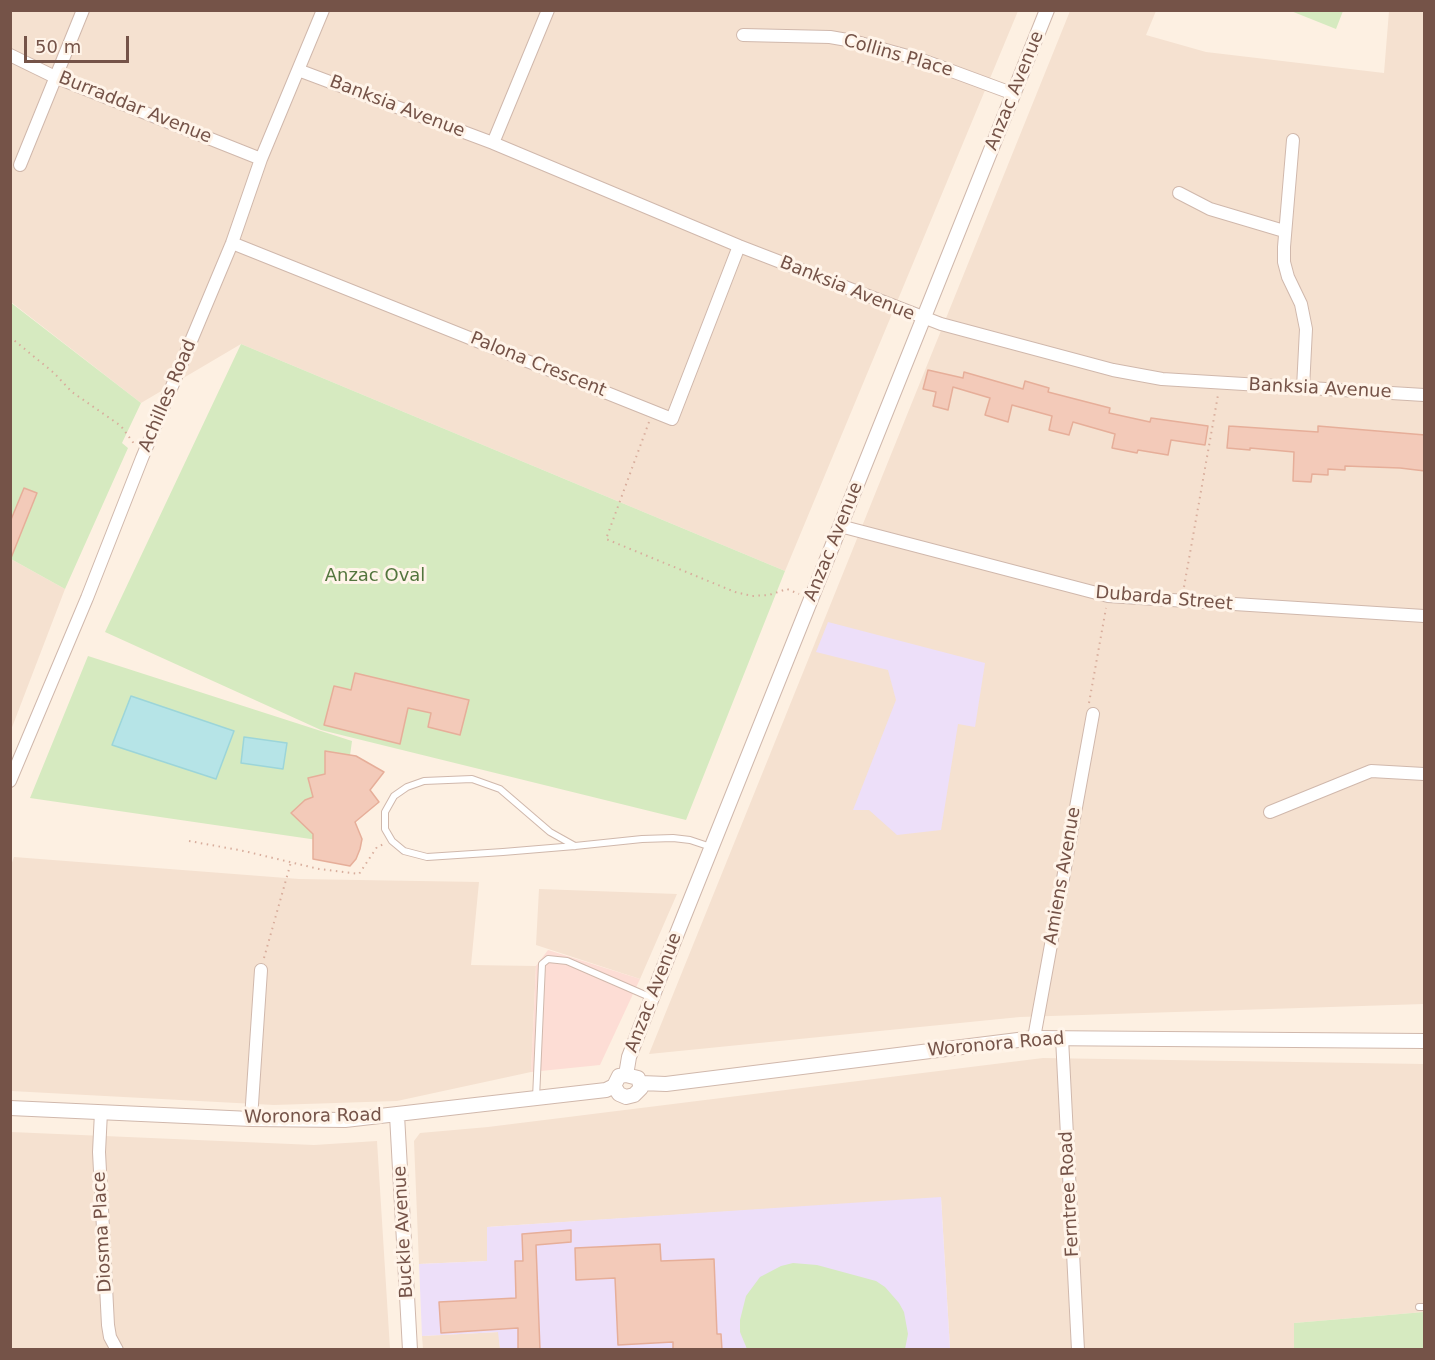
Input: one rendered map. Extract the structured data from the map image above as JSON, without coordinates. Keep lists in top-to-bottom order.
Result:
{
  "streets": {
    "street": [
      "Collins Place",
      "Anzac Avenue",
      "Banksia Avenue",
      "Burraddar Avenue",
      "Palona Crescent",
      "Achilles Road",
      "Dubarda Street",
      "Amiens Avenue",
      "Woronora Road",
      "Ferntree Road",
      "Diosma Place",
      "Buckle Avenue"
    ]
  },
  "crossings": [
    ["Collins Place", "Anzac Avenue"],
    ["Anzac Avenue", "Banksia Avenue"],
    ["Anzac Avenue", "Dubarda Street"],
    ["Anzac Avenue", "Woronora Road"],
    ["Banksia Avenue", "Palona Crescent"],
    ["Banksia Avenue", "Achilles Road"],
    ["Burraddar Avenue", "Achilles Road"],
    ["Palona Crescent", "Achilles Road"],
    ["Amiens Avenue", "Woronora Road"],
    ["Woronora Road", "Ferntree Road"],
    ["Woronora Road", "Diosma Place"],
    ["Woronora Road", "Buckle Avenue"]
  ],
  "parks": ["Anzac Oval"],
  "scale_bar": "50 m"
}
